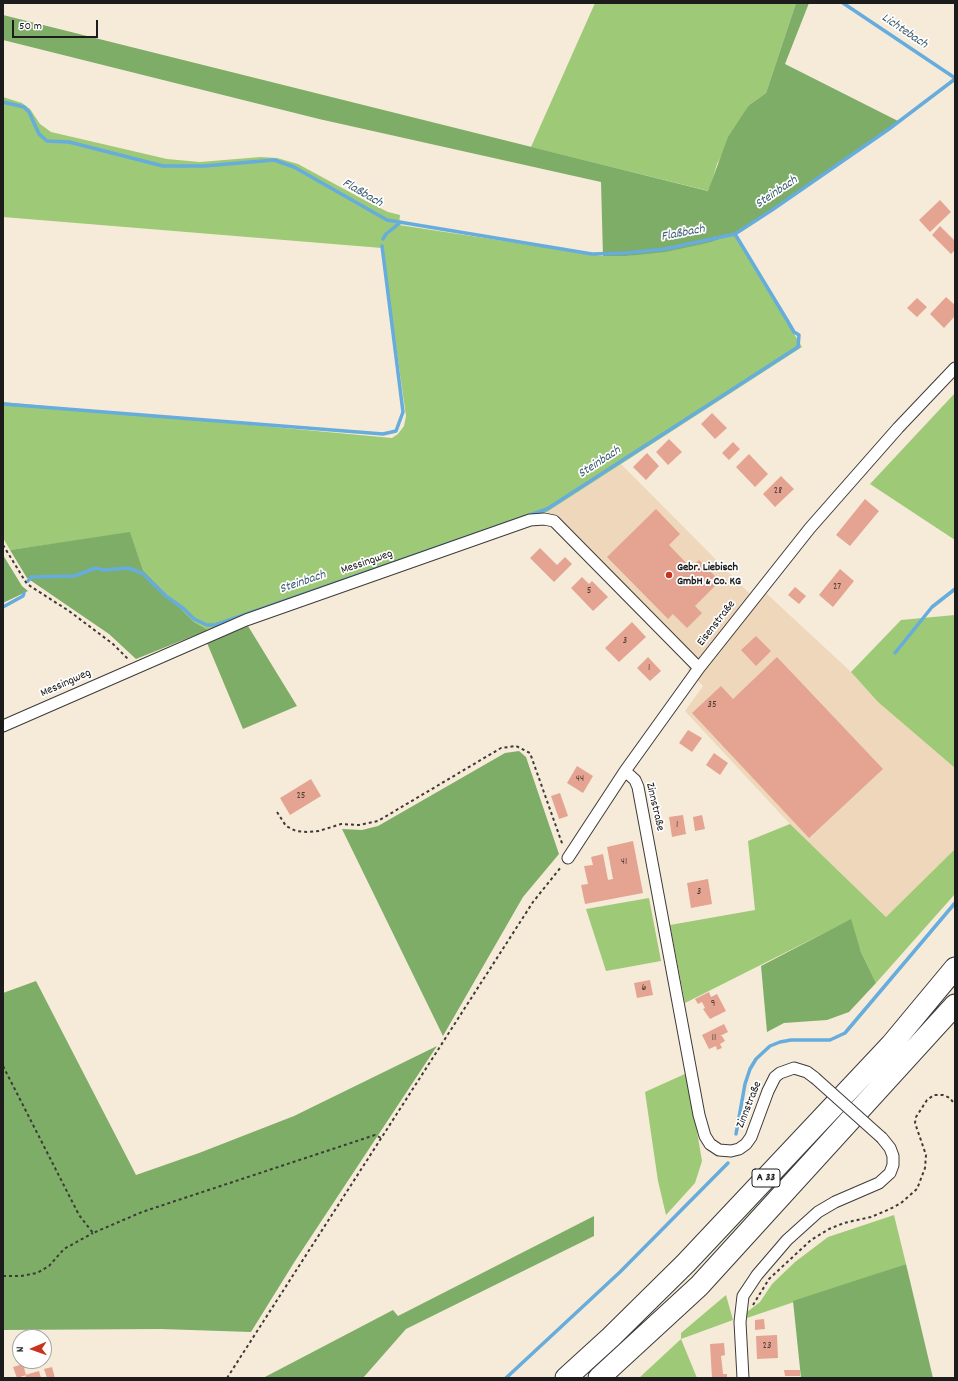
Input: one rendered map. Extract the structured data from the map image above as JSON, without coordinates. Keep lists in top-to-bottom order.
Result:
{
  "streets": {
    "highway": ["A 33"],
    "street": ["Messingweg", "Eisenstraße", "Zinnstraße"]
  },
  "crossings": [
    ["Messingweg", "Eisenstraße"],
    ["Eisenstraße", "Zinnstraße"]
  ],
  "water": ["Lichtebach", "Steinbach", "Flaßbach"],
  "places": ["Gebr. Liebisch GmbH & Co. KG"],
  "house_numbers": [
    "28",
    "27",
    "5",
    "3",
    "1",
    "35",
    "44",
    "25",
    "1",
    "41",
    "3",
    "6",
    "9",
    "11",
    "23"
  ],
  "scale_bar": "50 m",
  "north": "left"
}
